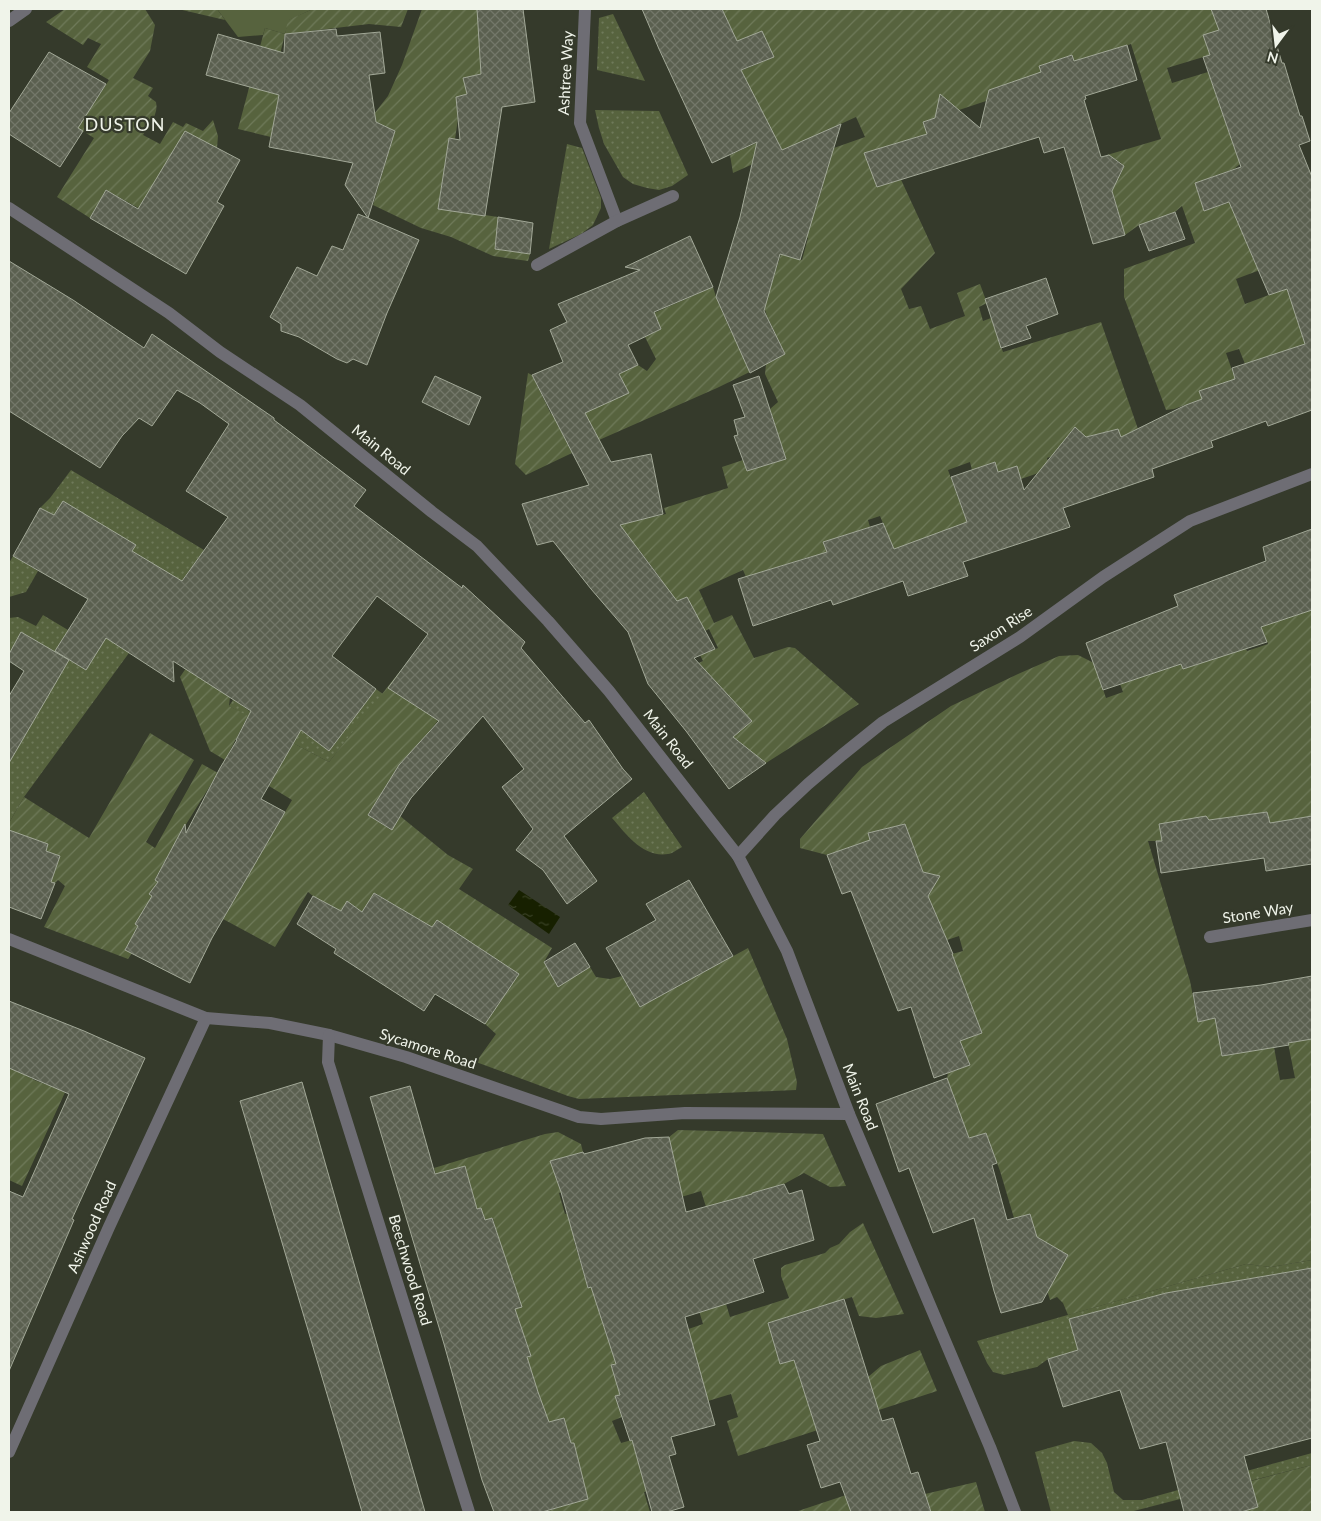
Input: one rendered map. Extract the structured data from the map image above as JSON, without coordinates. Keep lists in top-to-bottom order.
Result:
{
  "streets": {
    "street": [
      "Ashtree Way",
      "Main Road",
      "Saxon Rise",
      "Stone Way",
      "Sycamore Road",
      "Ashwood Road",
      "Beechwood Road"
    ]
  },
  "crossings": [
    ["Main Road", "Saxon Rise"],
    ["Main Road", "Sycamore Road"],
    ["Sycamore Road", "Ashwood Road"],
    ["Sycamore Road", "Beechwood Road"]
  ],
  "districts": ["DUSTON"],
  "north": "bottom"
}
